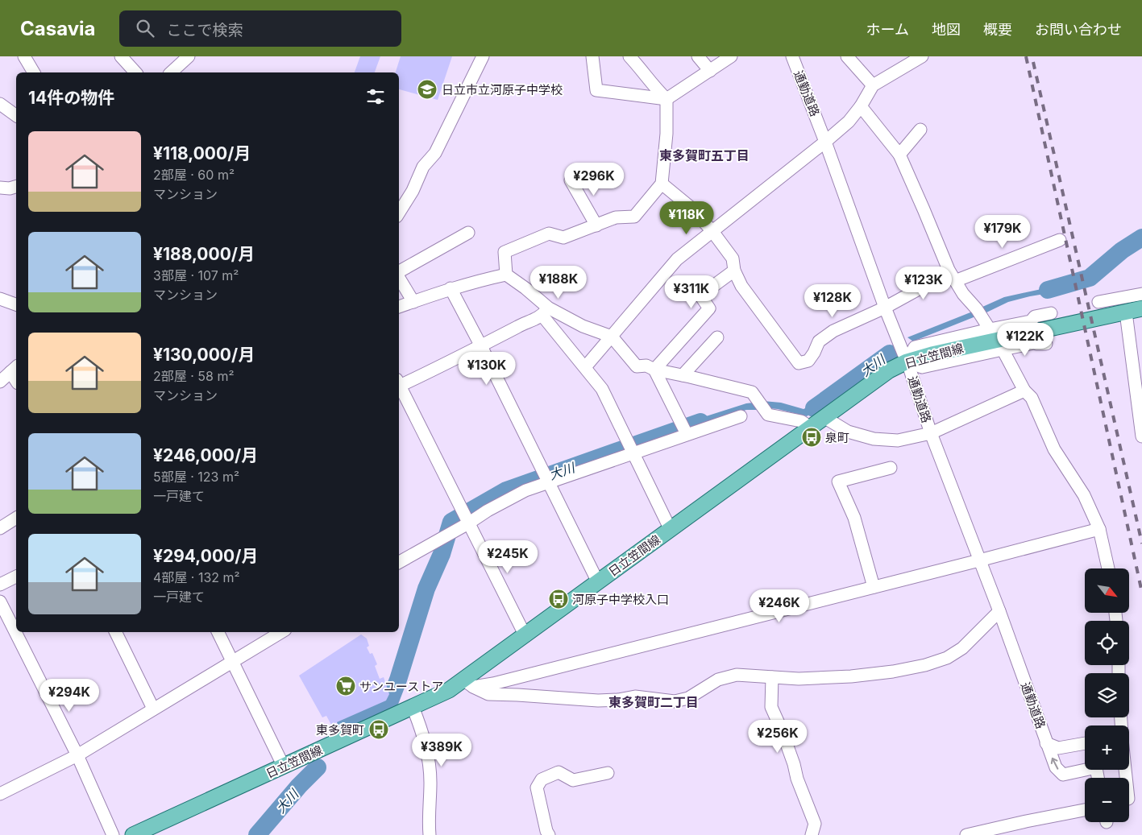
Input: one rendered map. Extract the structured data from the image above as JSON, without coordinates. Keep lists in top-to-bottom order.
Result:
{
  "streets": {
    "main road": ["日立笠間線"],
    "street": ["通勤道路"]
  },
  "crossings": [
    ["通勤道路", "日立笠間線"]
  ],
  "districts": ["東多賀町五丁目", "東多賀町二丁目"],
  "water": ["大川"],
  "places": {
    "school or university": ["日立市立河原子中学校"],
    "bus stop": ["泉町", "河原子中学校入口", "東多賀町"],
    "supermarket": ["サンユーストア"]
  },
  "north": "bottom right",
  "page": {
    "header": "Casavia",
    "search": "ここで検索",
    "nav": [
      "ホーム",
      "地図",
      "概要",
      "お問い合わせ"
    ],
    "heading": "14件の物件",
    "list": [
      {
        "name": "¥118,000/月",
        "note": "2部屋 · 60 m² · マンション"
      },
      {
        "name": "¥188,000/月",
        "note": "3部屋 · 107 m² · マンション"
      },
      {
        "name": "¥130,000/月",
        "note": "2部屋 · 58 m² · マンション"
      },
      {
        "name": "¥246,000/月",
        "note": "5部屋 · 123 m² · 一戸建て"
      },
      {
        "name": "¥294,000/月",
        "note": "4部屋 · 132 m² · 一戸建て"
      }
    ],
    "price": [
      "¥296K",
      "¥118K",
      "¥179K",
      "¥188K",
      "¥123K",
      "¥311K",
      "¥128K",
      "¥122K",
      "¥130K",
      "¥245K",
      "¥246K",
      "¥294K",
      "¥256K",
      "¥389K"
    ],
    "map_buttons": ["+", "−"]
  }
}
